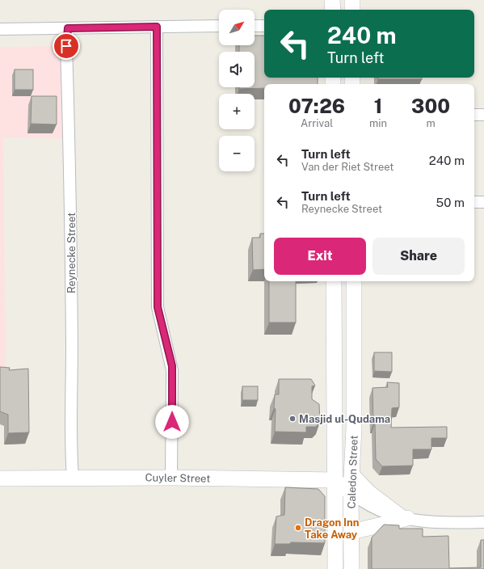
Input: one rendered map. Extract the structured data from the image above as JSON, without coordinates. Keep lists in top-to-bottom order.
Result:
{
  "streets": {
    "main road": ["Caledon Street", "Cuyler Street"],
    "street": ["Reynecke Street"]
  },
  "crossings": [
    ["Reynecke Street", "Cuyler Street"],
    ["Caledon Street", "Cuyler Street"]
  ],
  "places": ["Masjid ul-Qudama", "Dragon Inn Take Away"],
  "north": "top right",
  "page": {
    "map_buttons": ["+", "−"],
    "turn": ["240 m", "Turn left"],
    "eta": [
      "07:26",
      "Arrival",
      "1",
      "min",
      "300",
      "m"
    ],
    "list": [
      {
        "name": "Turn left",
        "note": "Van der Riet Street",
        "value": "240 m"
      },
      {
        "name": "Turn left",
        "note": "Reynecke Street",
        "value": "50 m"
      }
    ],
    "buttons": ["Exit", "Share"]
  }
}
